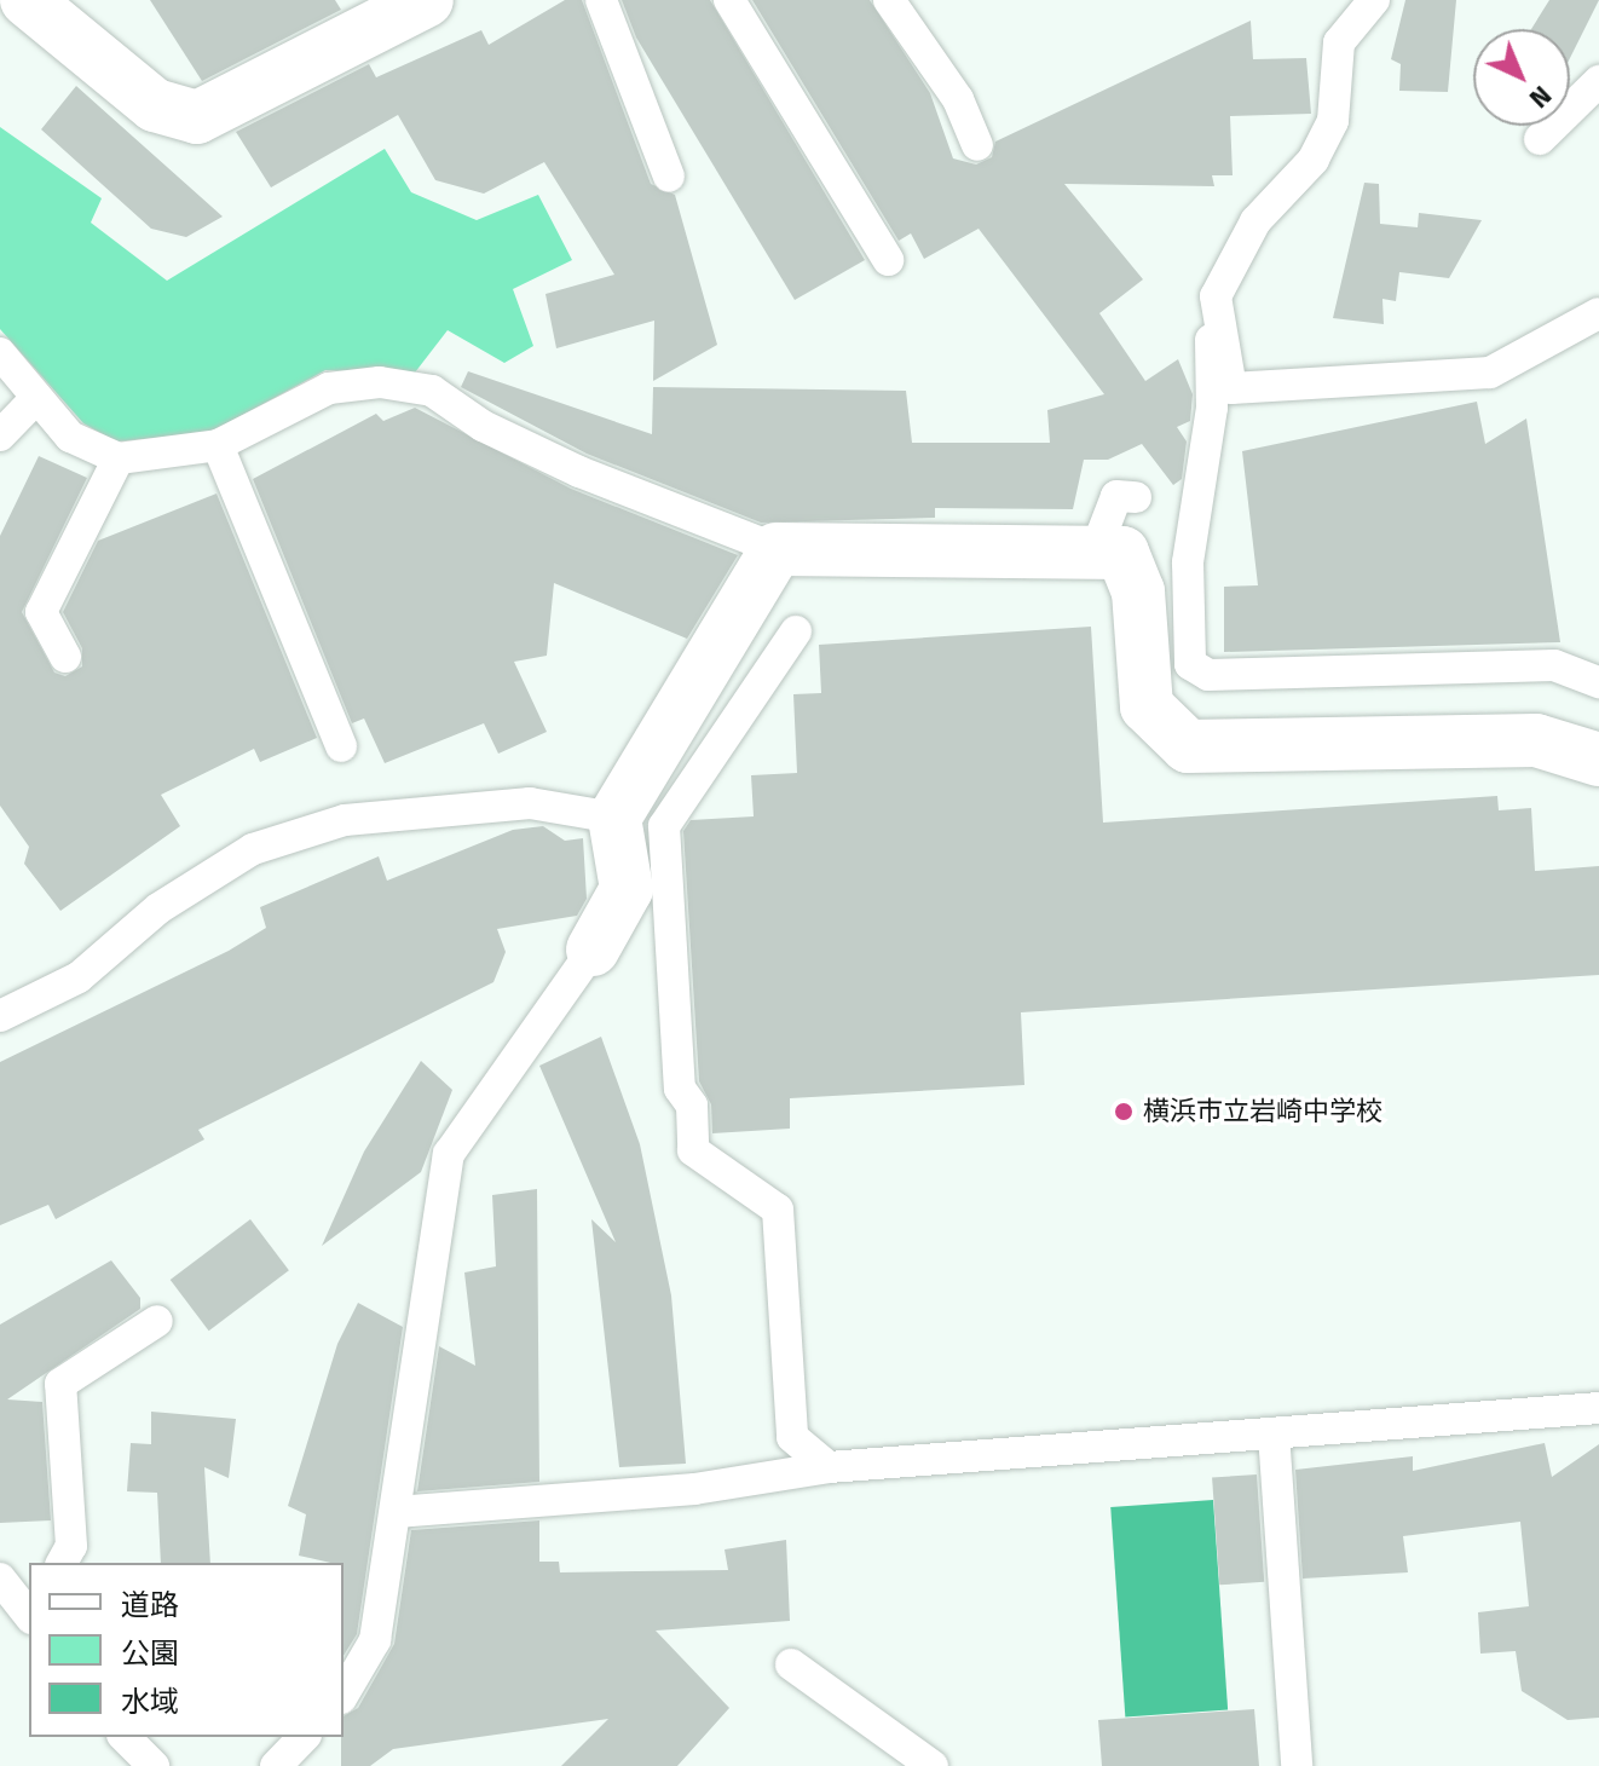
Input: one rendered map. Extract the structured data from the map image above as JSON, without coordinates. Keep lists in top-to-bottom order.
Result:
{
  "places": ["横浜市立岩崎中学校"],
  "legend": ["道路", "公園", "水域"],
  "north": "bottom right"
}
